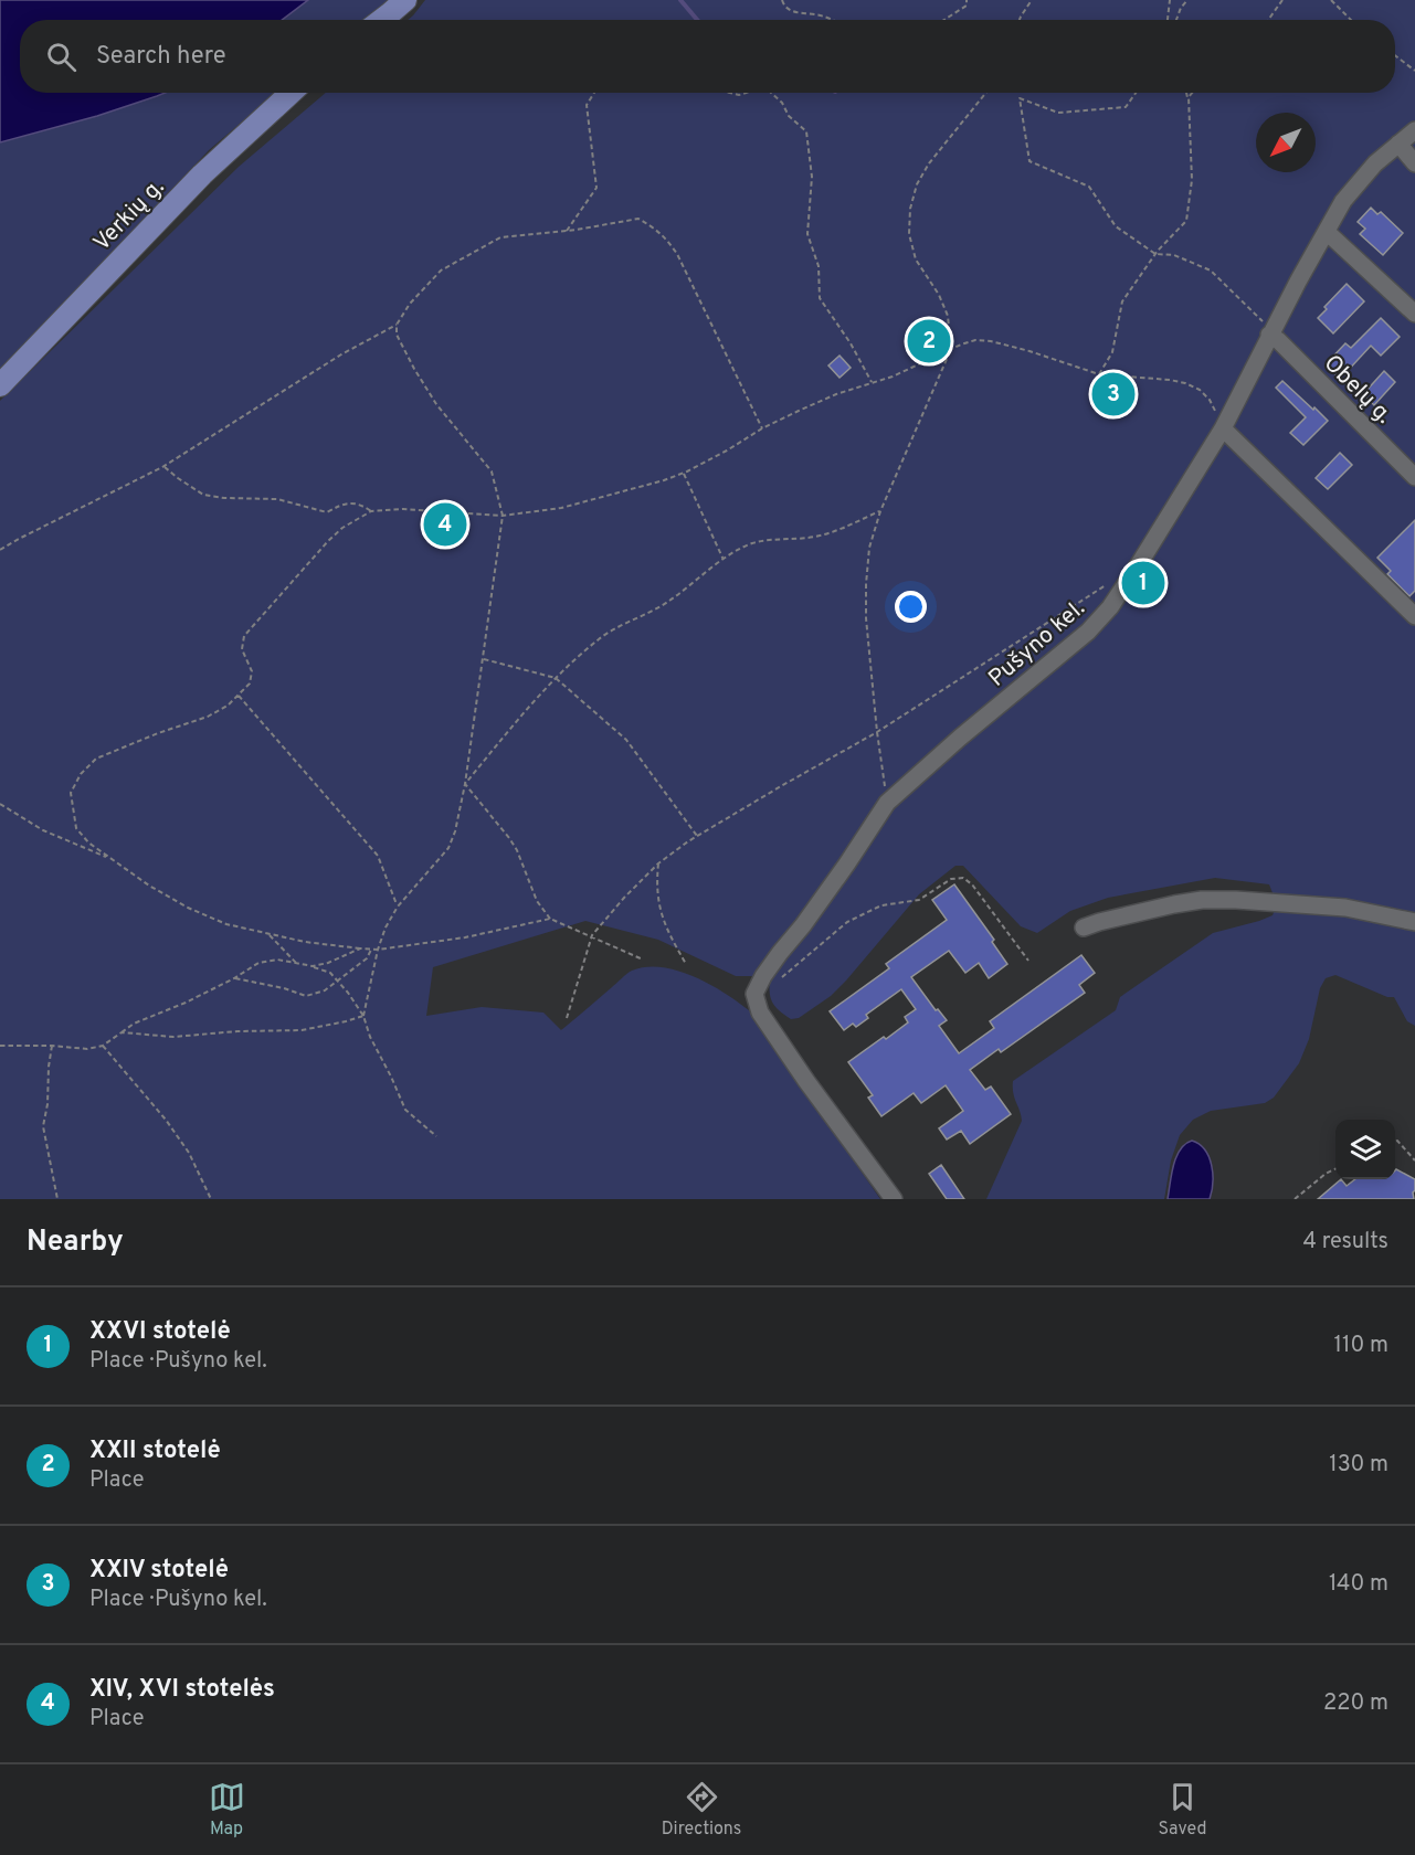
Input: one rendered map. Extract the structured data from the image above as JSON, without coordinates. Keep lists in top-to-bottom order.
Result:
{
  "streets": {
    "main road": ["Verkių g."],
    "street": ["Obelų g.", "Pušyno kel."]
  },
  "crossings": [
    ["Obelų g.", "Pušyno kel."]
  ],
  "north": "bottom left",
  "page": {
    "search": "Search here",
    "pins": [
      "2",
      "3",
      "4",
      "1"
    ],
    "heading": ["Nearby", "4 results"],
    "list": [
      {
        "mark": "1",
        "name": "XXVI stotelė",
        "note": "Place · Pušyno kel.",
        "value": "110 m"
      },
      {
        "mark": "2",
        "name": "XXII stotelė",
        "note": "Place",
        "value": "130 m"
      },
      {
        "mark": "3",
        "name": "XXIV stotelė",
        "note": "Place · Pušyno kel.",
        "value": "140 m"
      },
      {
        "mark": "4",
        "name": "XIV, XVI stotelės",
        "note": "Place",
        "value": "220 m"
      }
    ],
    "nav": ["Map", "Directions", "Saved"]
  }
}
